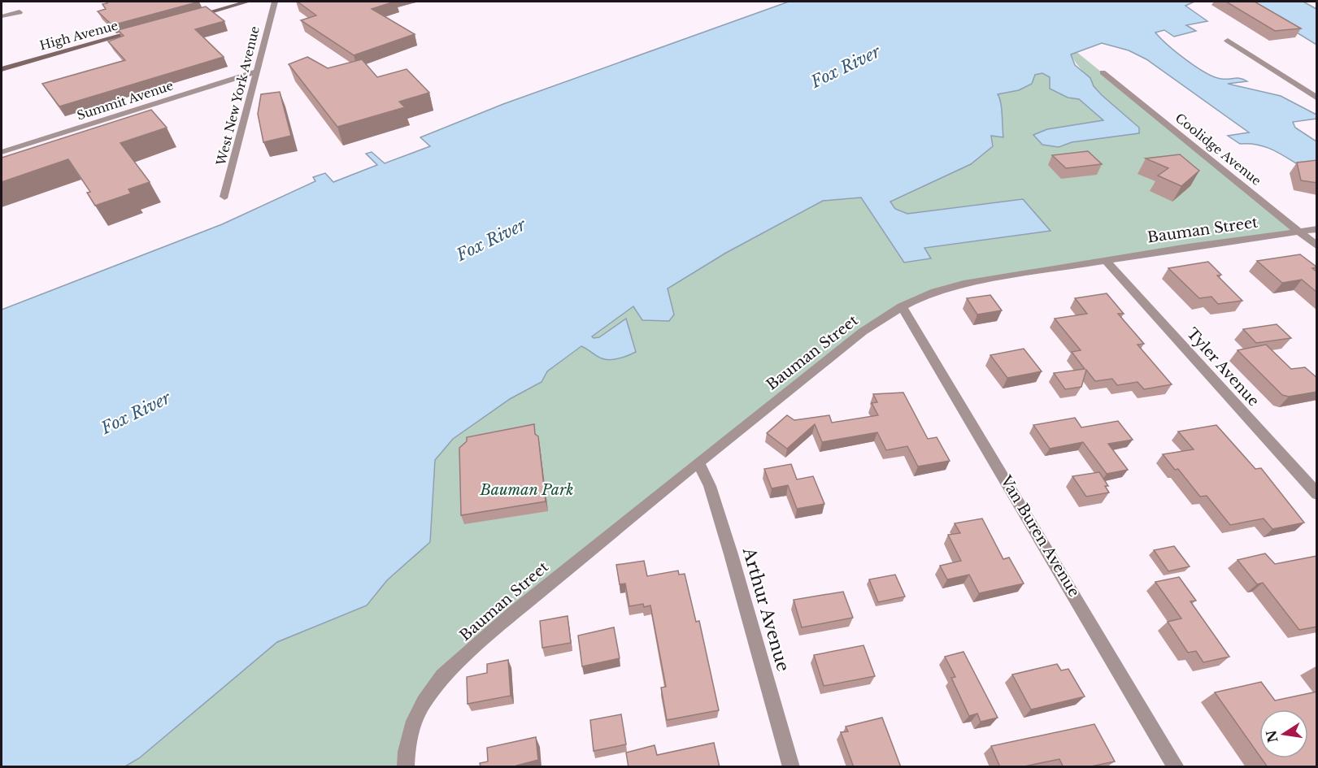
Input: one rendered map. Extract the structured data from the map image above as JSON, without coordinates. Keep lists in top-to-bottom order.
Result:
{
  "streets": {
    "main road": ["High Avenue"],
    "street": [
      "West New York Avenue",
      "Summit Avenue",
      "Coolidge Avenue",
      "Bauman Street",
      "Tyler Avenue",
      "Van Buren Avenue",
      "Arthur Avenue"
    ]
  },
  "crossings": [
    ["West New York Avenue", "Summit Avenue"],
    ["Coolidge Avenue", "Bauman Street"],
    ["Bauman Street", "Tyler Avenue"],
    ["Bauman Street", "Van Buren Avenue"],
    ["Bauman Street", "Arthur Avenue"]
  ],
  "water": ["Fox River"],
  "parks": ["Bauman Park"],
  "north": "left"
}
